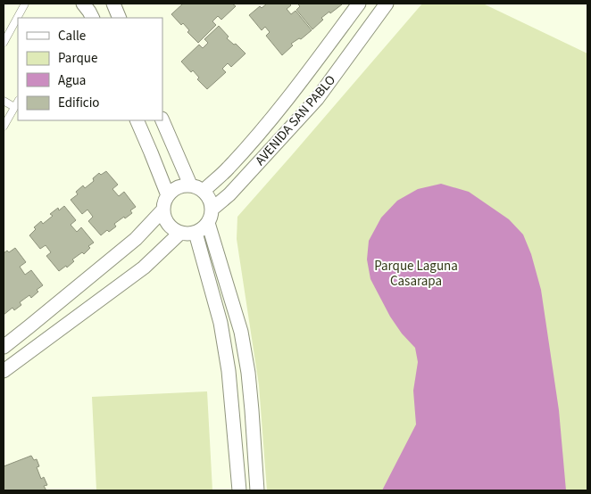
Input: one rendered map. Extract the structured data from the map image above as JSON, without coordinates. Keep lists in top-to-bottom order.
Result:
{
  "streets": {
    "street": ["AVENIDA SAN PABLO"]
  },
  "parks": ["Parque Laguna Casarapa"],
  "legend": [
    "Calle",
    "Parque",
    "Agua",
    "Edificio"
  ]
}
